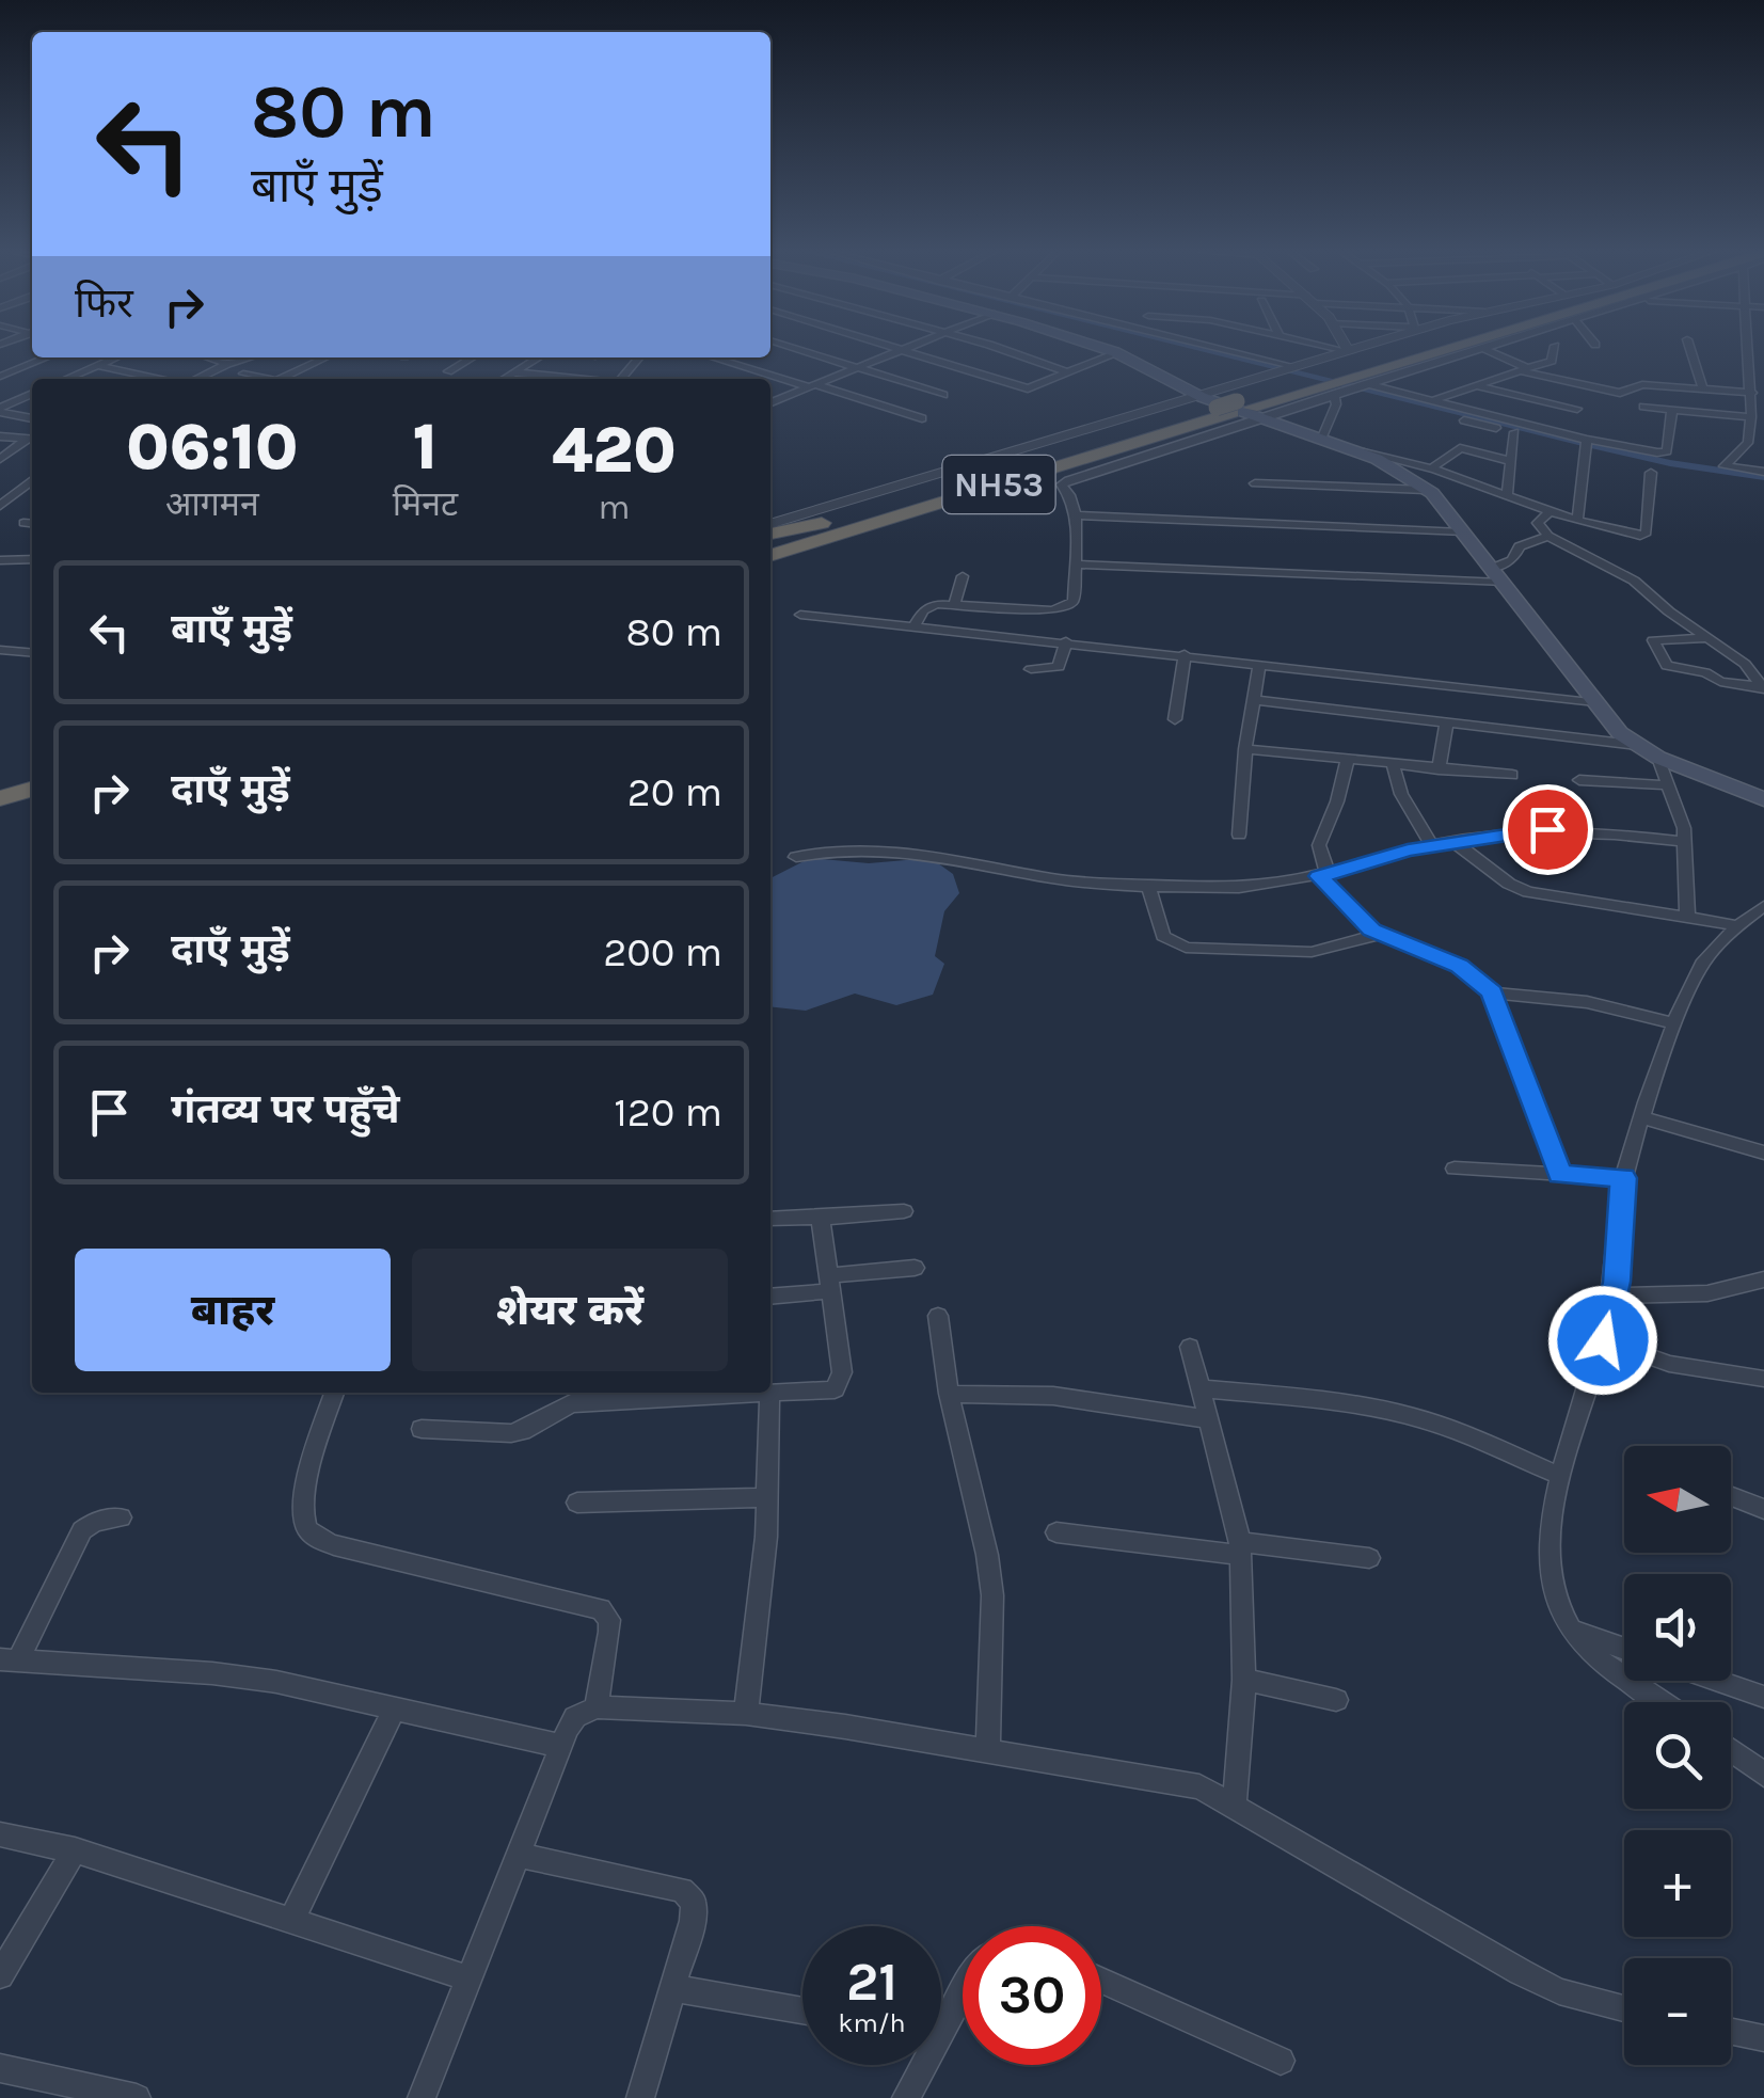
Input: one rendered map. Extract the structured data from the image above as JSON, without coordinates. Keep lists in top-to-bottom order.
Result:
{
  "streets": {
    "highway": ["NH53"]
  },
  "north": "left",
  "page": {
    "turn": ["80 m", "बाएँ मुड़ें"],
    "then": "फिर",
    "eta": [
      "06:10",
      "आगमन",
      "1",
      "मिनट",
      "420",
      "m"
    ],
    "list": [
      {
        "name": "बाएँ मुड़ें",
        "value": "80 m"
      },
      {
        "name": "दाएँ मुड़ें",
        "value": "20 m"
      },
      {
        "name": "दाएँ मुड़ें",
        "value": "200 m"
      },
      {
        "name": "गंतव्य पर पहुँचे",
        "value": "120 m"
      }
    ],
    "buttons": ["बाहर", "शेयर करें"],
    "map_buttons": ["+", "−"],
    "speed": "21 km/h",
    "limit": "30"
  }
}
